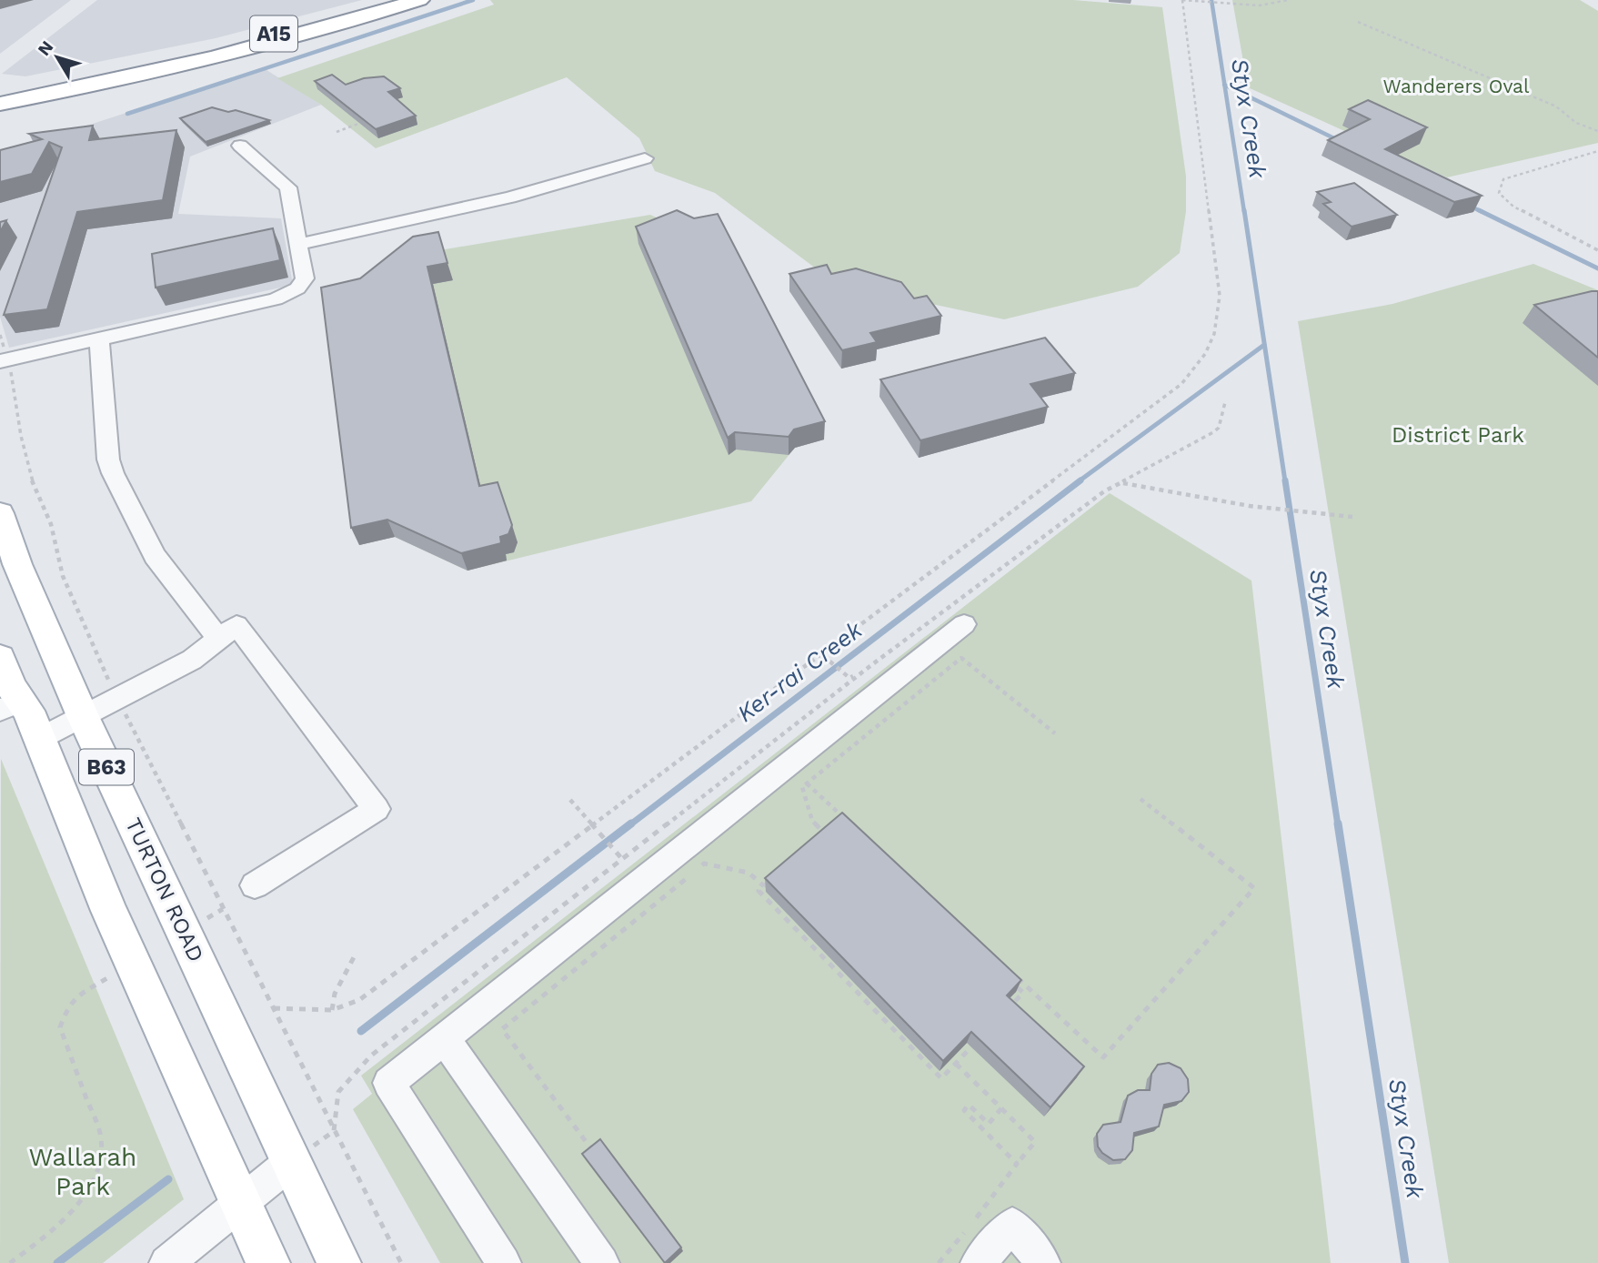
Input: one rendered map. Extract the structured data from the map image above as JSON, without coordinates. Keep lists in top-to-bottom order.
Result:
{
  "streets": {
    "highway": ["A15"],
    "main road": ["B63", "TURTON ROAD"]
  },
  "water": ["Styx Creek", "Ker-rai Creek"],
  "parks": ["Wanderers Oval", "District Park", "Wallarah Park"],
  "north": "top left"
}
